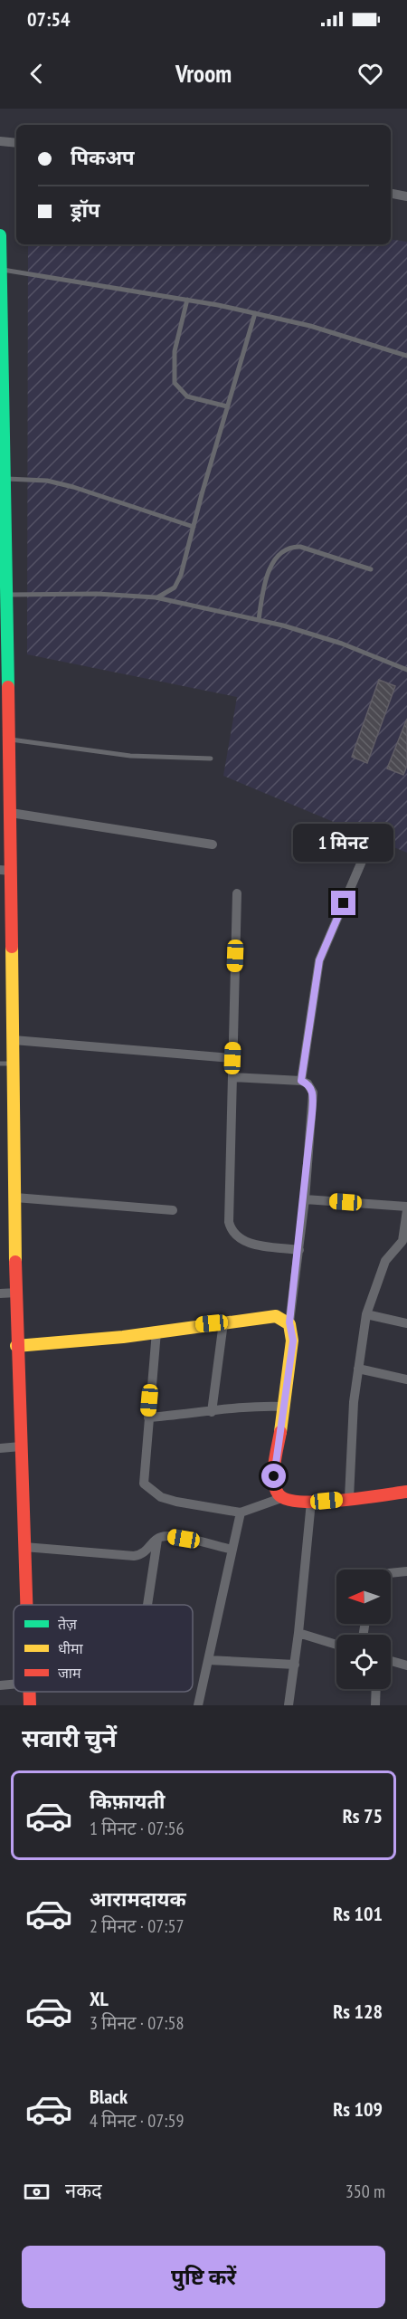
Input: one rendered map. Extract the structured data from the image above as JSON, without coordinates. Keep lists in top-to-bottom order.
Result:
{
  "legend": ["तेज़", "धीमा", "जाम"],
  "north": "left",
  "page": {
    "status": "07:54",
    "header": "Vroom",
    "banner": ["पिकअप", "ड्रॉप"],
    "bubble": "1 मिनट",
    "heading": "सवारी चुनें",
    "list": [
      {
        "name": "किफ़ायती",
        "note": "1 मिनट · 07:56",
        "value": "Rs 75"
      },
      {
        "name": "आरामदायक",
        "note": "2 मिनट · 07:57",
        "value": "Rs 101"
      },
      {
        "name": "XL",
        "note": "3 मिनट · 07:58",
        "value": "Rs 128"
      },
      {
        "name": "Black",
        "note": "4 मिनट · 07:59",
        "value": "Rs 109"
      }
    ],
    "pay": ["नकद", "350 m"],
    "buttons": "पुष्टि करें"
  }
}
